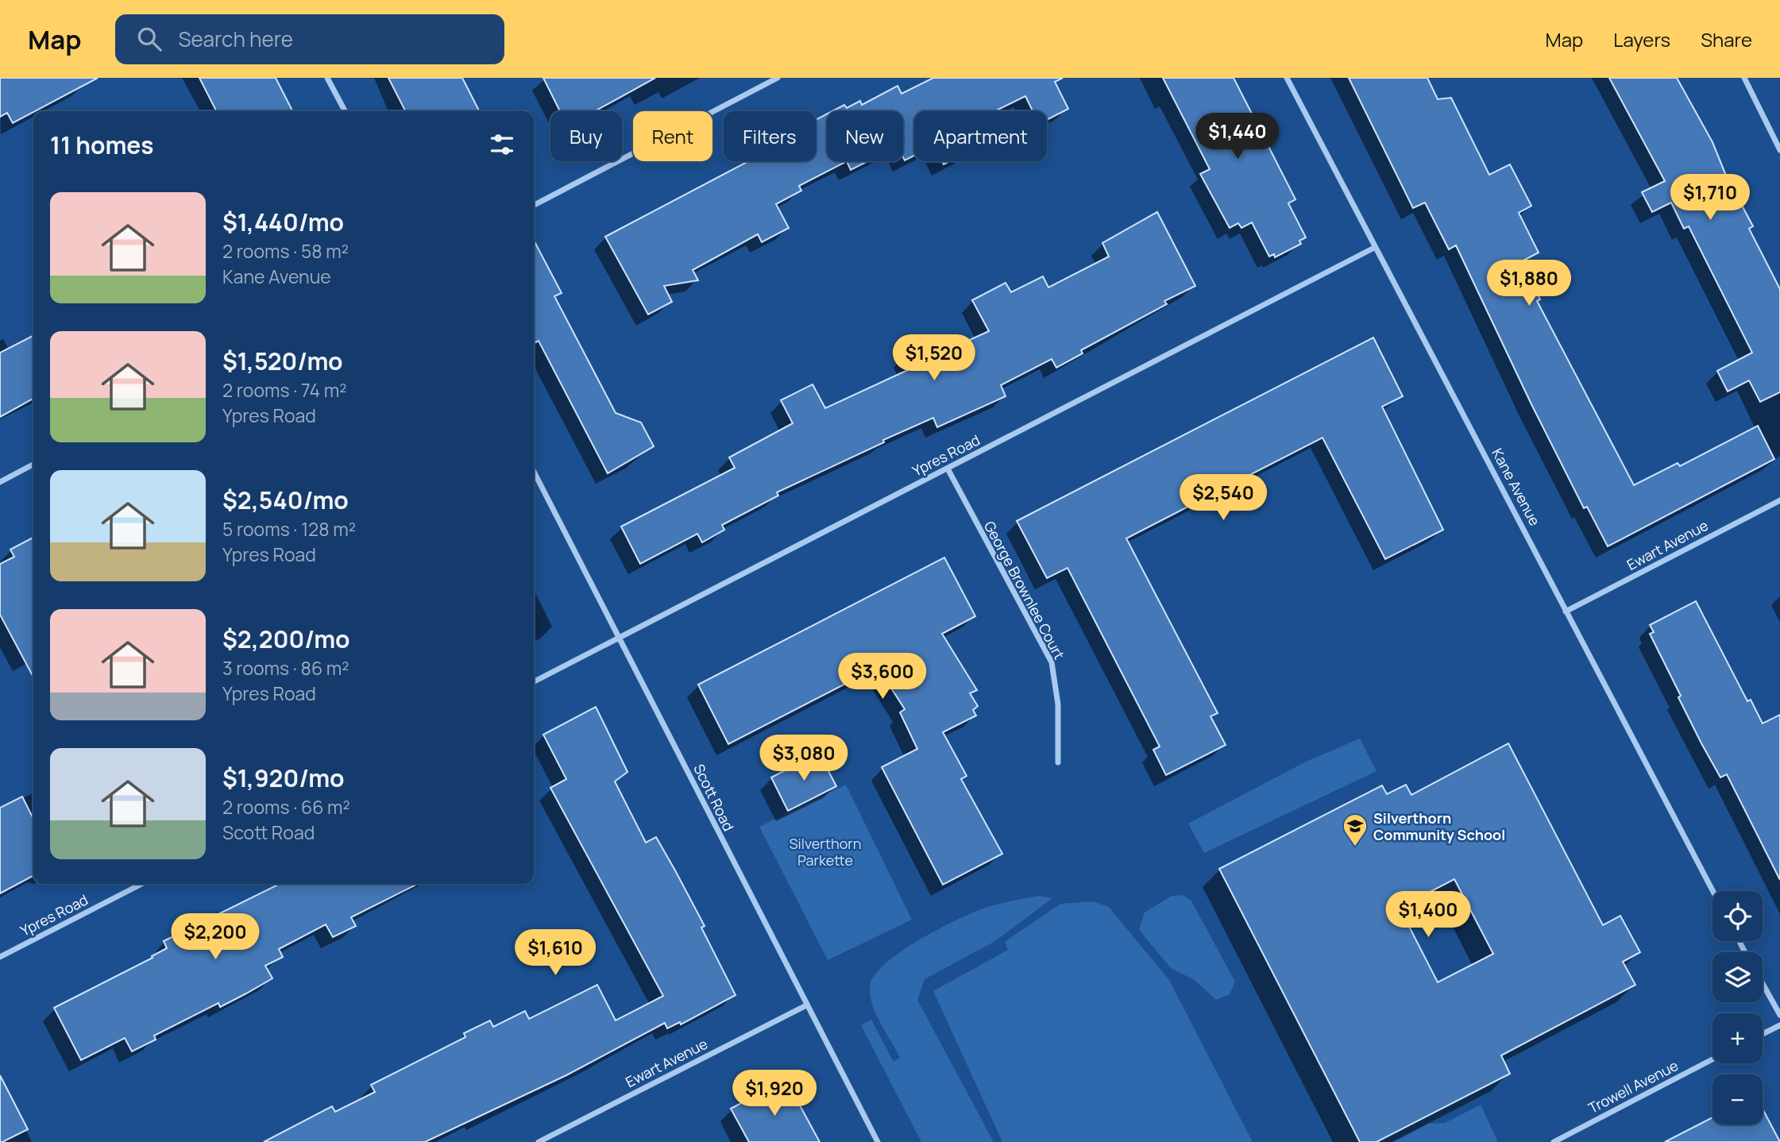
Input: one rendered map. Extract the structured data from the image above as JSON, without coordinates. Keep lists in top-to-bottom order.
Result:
{
  "streets": {
    "street": [
      "Ypres Road",
      "Kane Avenue",
      "Ewart Avenue",
      "George Brownlee Court",
      "Scott Road",
      "Trowell Avenue"
    ]
  },
  "crossings": [
    ["Ypres Road", "Kane Avenue"],
    ["Ypres Road", "George Brownlee Court"],
    ["Ypres Road", "Scott Road"],
    ["Kane Avenue", "Ewart Avenue"],
    ["Ewart Avenue", "Scott Road"]
  ],
  "parks": ["Silverthorn Parkette"],
  "places": {
    "school or university": ["Silverthorn Community School"]
  },
  "page": {
    "header": "Map",
    "search": "Search here",
    "nav": ["Map", "Layers", "Share"],
    "chip": [
      "Buy",
      "Rent",
      "Filters",
      "New",
      "Apartment"
    ],
    "heading": "11 homes",
    "price": [
      "$1,440",
      "$1,710",
      "$1,880",
      "$1,520",
      "$2,540",
      "$3,600",
      "$3,080",
      "$1,400",
      "$2,200",
      "$1,610",
      "$1,920"
    ],
    "list": [
      {
        "name": "$1,440/mo",
        "note": "2 rooms · 58 m² · Kane Avenue"
      },
      {
        "name": "$1,520/mo",
        "note": "2 rooms · 74 m² · Ypres Road"
      },
      {
        "name": "$2,540/mo",
        "note": "5 rooms · 128 m² · Ypres Road"
      },
      {
        "name": "$2,200/mo",
        "note": "3 rooms · 86 m² · Ypres Road"
      },
      {
        "name": "$1,920/mo",
        "note": "2 rooms · 66 m² · Scott Road"
      }
    ],
    "map_buttons": ["+", "−"]
  }
}
